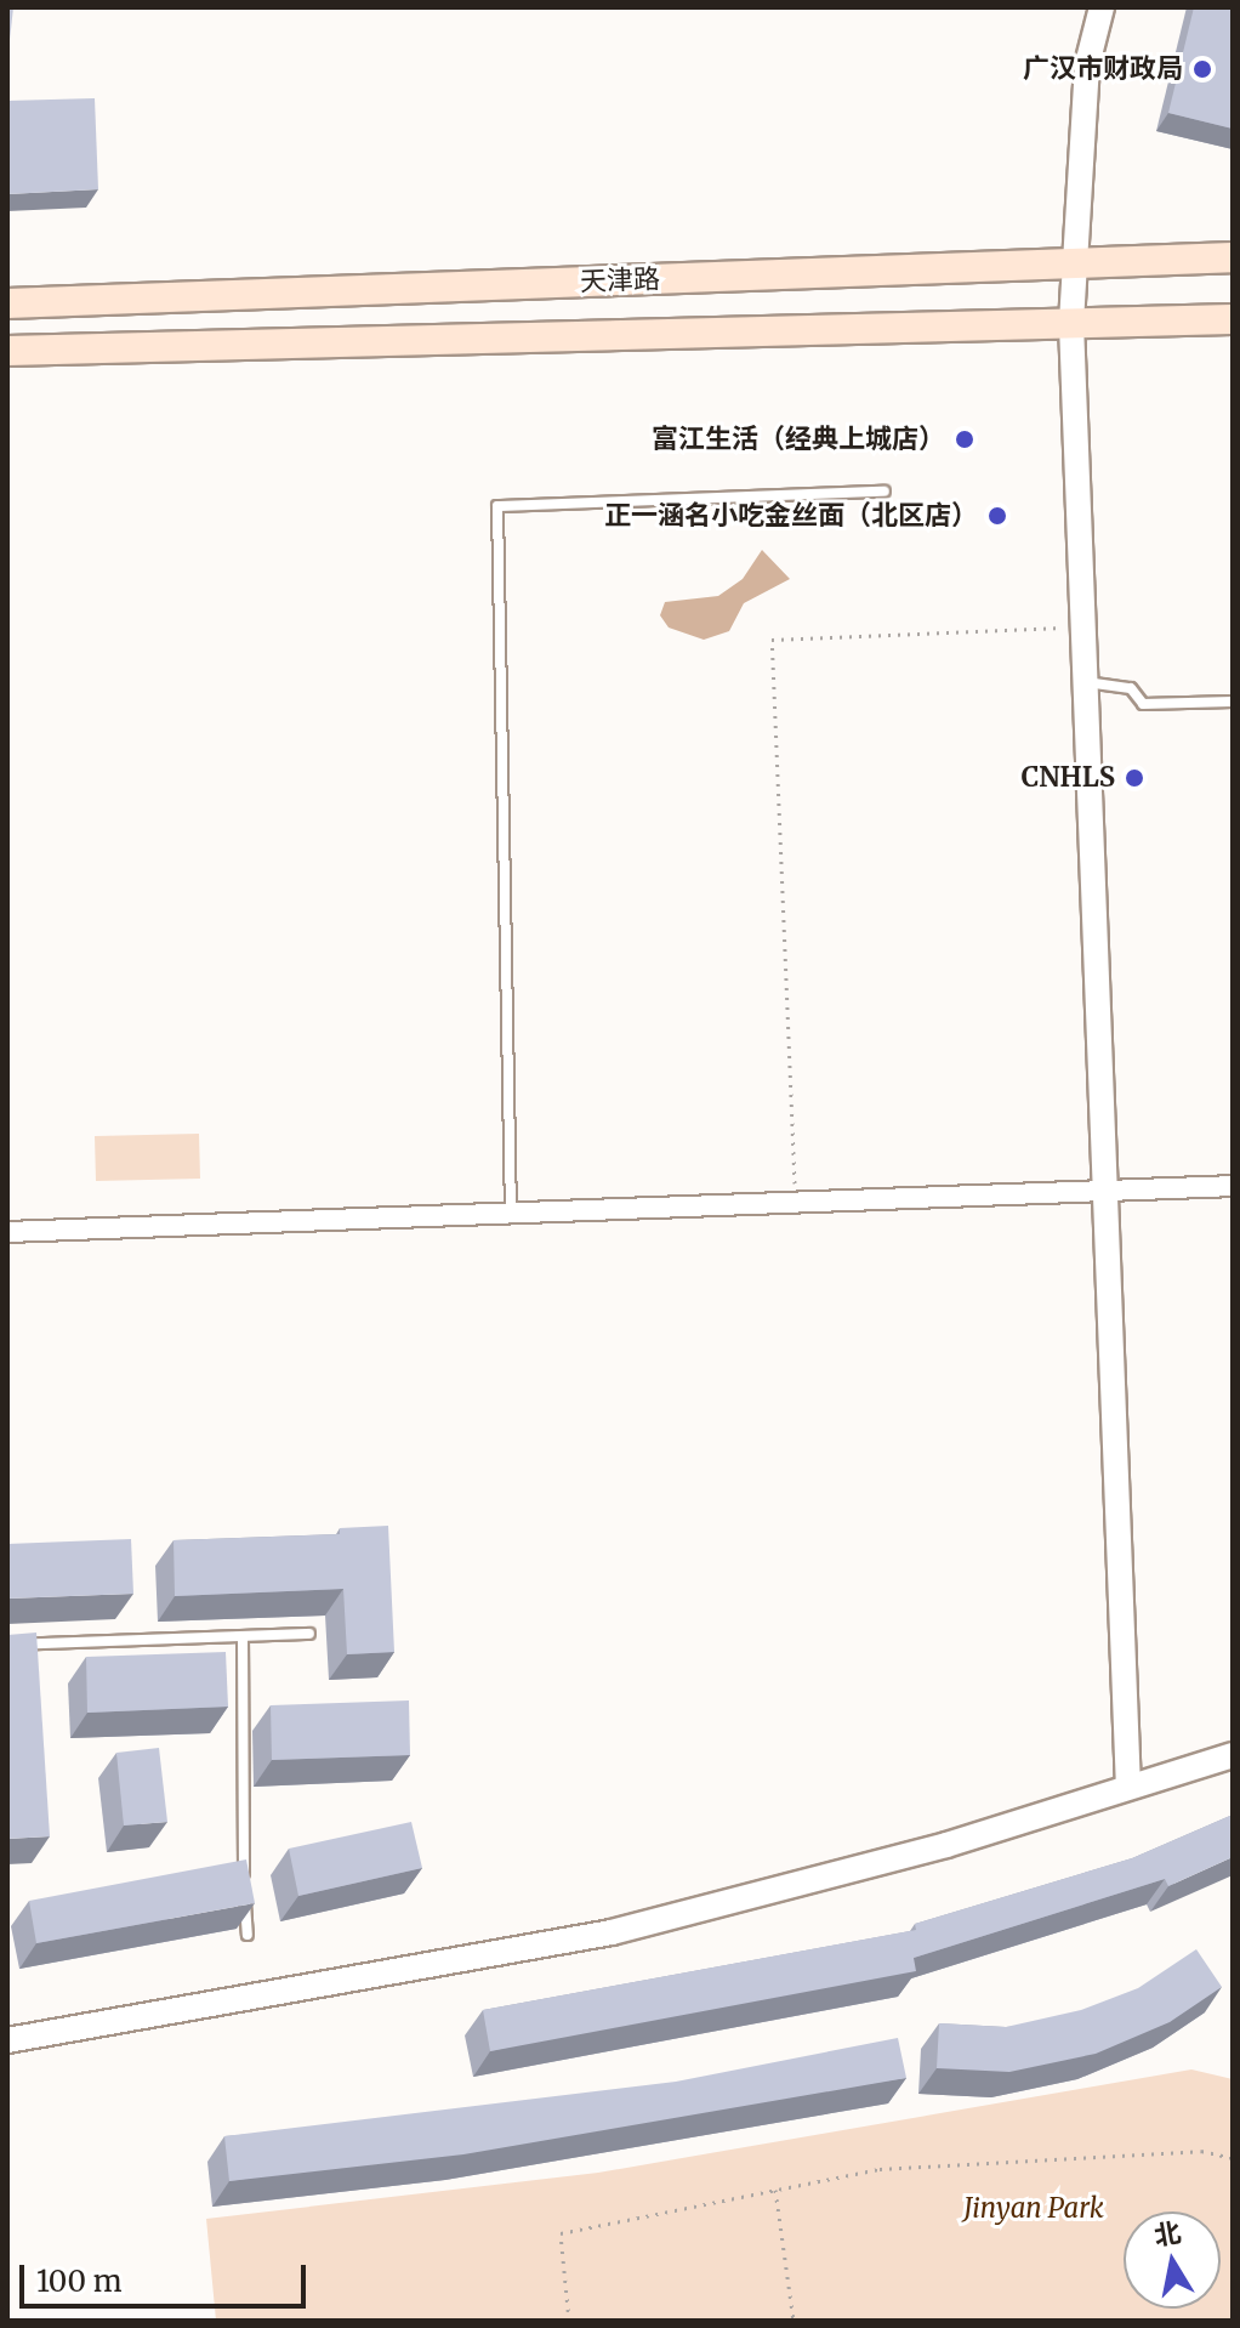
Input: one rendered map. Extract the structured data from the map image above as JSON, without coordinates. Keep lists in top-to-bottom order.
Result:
{
  "streets": {
    "main road": ["天津路"]
  },
  "parks": ["Jinyan Park"],
  "places": [
    "广汉市财政局",
    "富江生活（经典上城店）",
    "正一涵名小吃金丝面（北区店）",
    "CNHLS"
  ],
  "scale_bar": "100 m",
  "north": "top"
}
